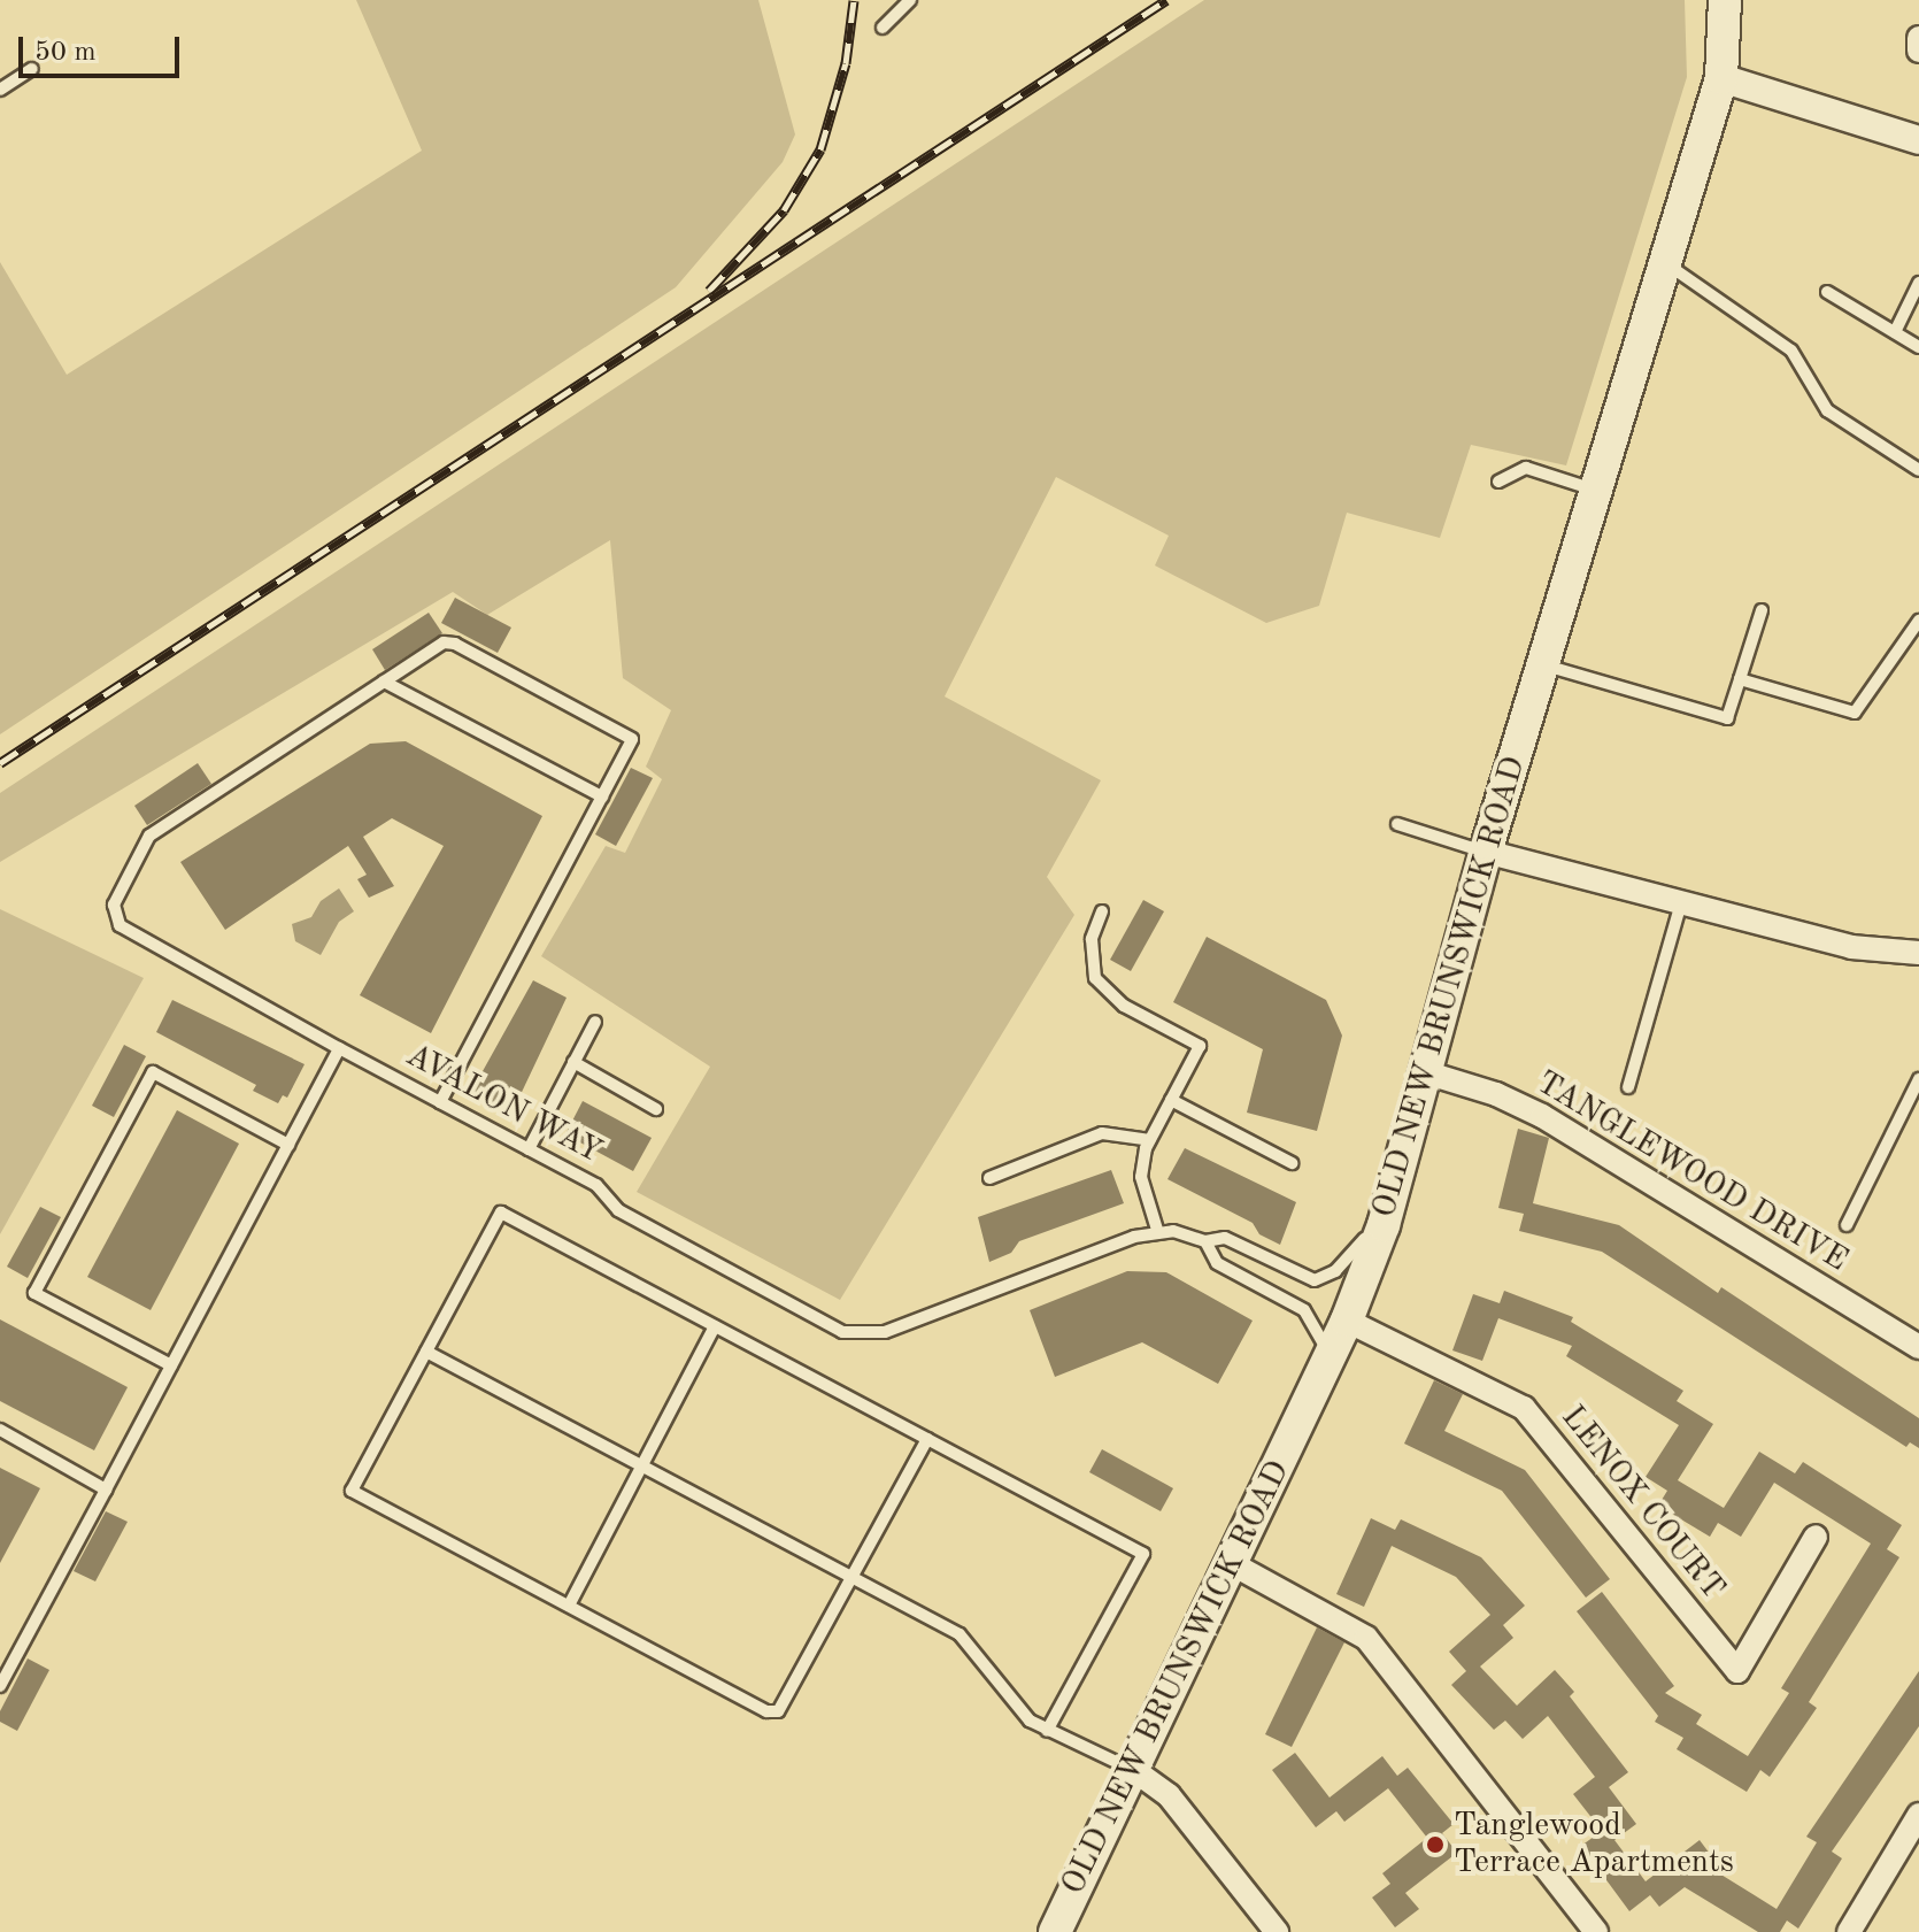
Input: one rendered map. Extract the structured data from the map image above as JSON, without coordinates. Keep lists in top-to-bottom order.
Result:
{
  "streets": {
    "main road": ["OLD NEW BRUNSWICK ROAD"],
    "street": ["TANGLEWOOD DRIVE", "LENOX COURT"],
    "lane": ["AVALON WAY"]
  },
  "crossings": [
    ["OLD NEW BRUNSWICK ROAD", "AVALON WAY"],
    ["OLD NEW BRUNSWICK ROAD", "TANGLEWOOD DRIVE"],
    ["OLD NEW BRUNSWICK ROAD", "LENOX COURT"]
  ],
  "places": ["Tanglewood Terrace Apartments"],
  "scale_bar": "50 m"
}
